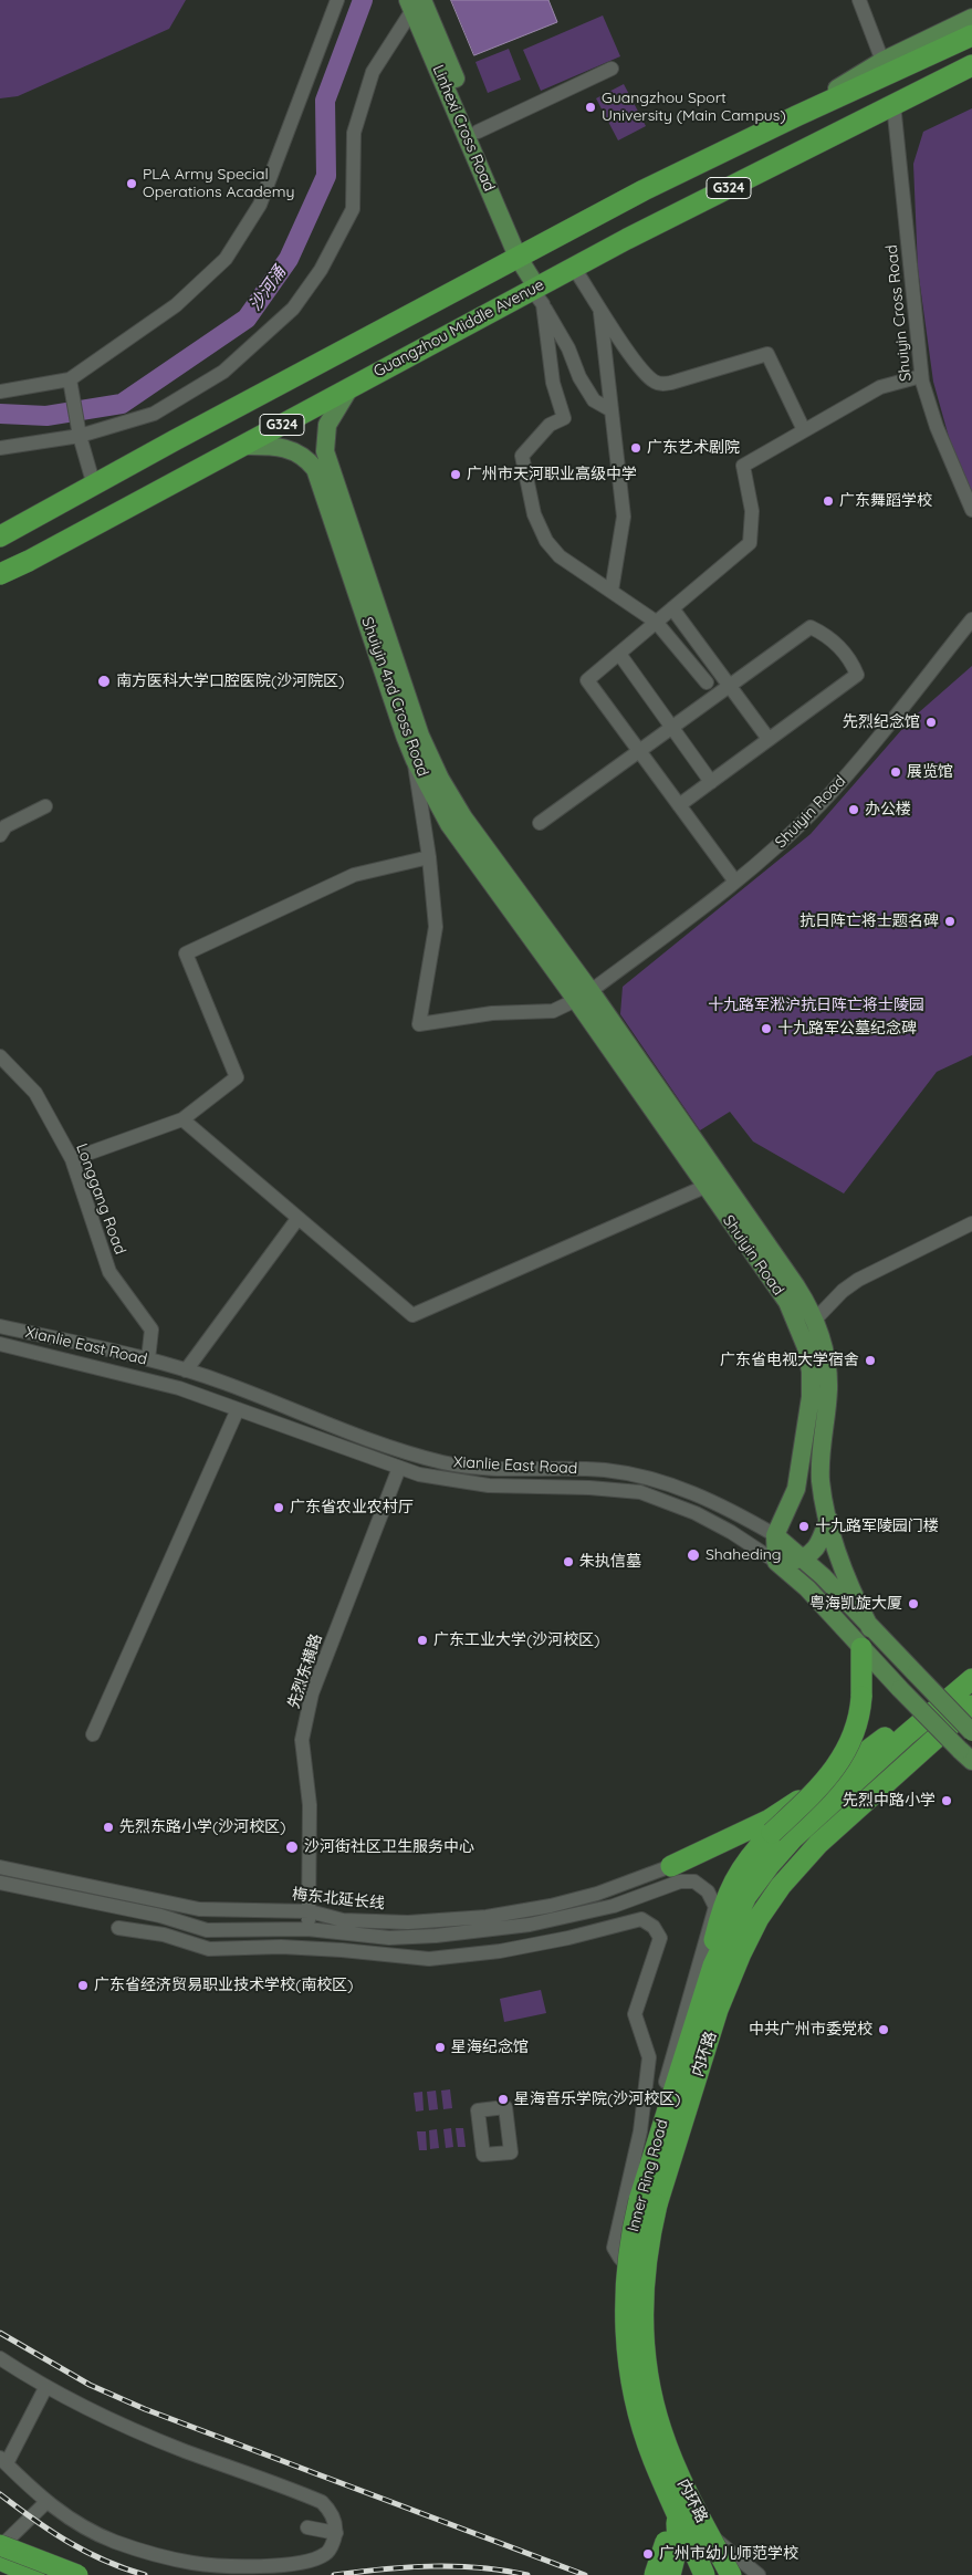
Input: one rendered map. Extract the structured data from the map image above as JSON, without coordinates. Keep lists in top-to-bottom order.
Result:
{
  "streets": {
    "highway": [
      "G324",
      "Guangzhou Middle Avenue",
      "内环路",
      "Inner Ring Road"
    ],
    "main road": [
      "Linhexi Cross Road",
      "Shuiyin 4nd Cross Road",
      "Shuiyin Road",
      "Xianlie East Road"
    ],
    "street": [
      "Shuiyin Cross Road",
      "Longgang Road",
      "先烈东横路",
      "梅东北延长线"
    ]
  },
  "crossings": [
    ["Linhexi Cross Road", "G324"],
    ["G324", "Shuiyin Cross Road"],
    ["G324", "Guangzhou Middle Avenue"],
    ["Shuiyin Cross Road", "Guangzhou Middle Avenue"],
    ["Guangzhou Middle Avenue", "Shuiyin 4nd Cross Road"],
    ["Shuiyin 4nd Cross Road", "Shuiyin Road"],
    ["Shuiyin Road", "Xianlie East Road"],
    ["Longgang Road", "Xianlie East Road"],
    ["Xianlie East Road", "先烈东横路"],
    ["先烈东横路", "梅东北延长线"]
  ],
  "water": ["沙河涌"],
  "parks": ["十九路军淞沪抗日阵亡将士陵园"],
  "places": [
    "Guangzhou Sport University (Main Campus)",
    "PLA Army Special Operations Academy",
    "广东艺术剧院",
    "广州市天河职业高级中学",
    "广东舞蹈学校",
    "南方医科大学口腔医院(沙河院区)",
    "先烈纪念馆",
    "展览馆",
    "办公楼",
    "抗日阵亡将士题名碑",
    "十九路军公墓纪念碑",
    "广东省电视大学宿舍",
    "广东省农业农村厅",
    "十九路军陵园门楼",
    "Shaheding",
    "朱执信墓",
    "粤海凯旋大厦",
    "广东工业大学(沙河校区)",
    "先烈中路小学",
    "先烈东路小学(沙河校区)",
    "沙河街社区卫生服务中心",
    "广东省经济贸易职业技术学校(南校区)",
    "中共广州市委党校",
    "星海纪念馆",
    "星海音乐学院(沙河校区)",
    "广州市幼儿师范学校"
  ]
}
